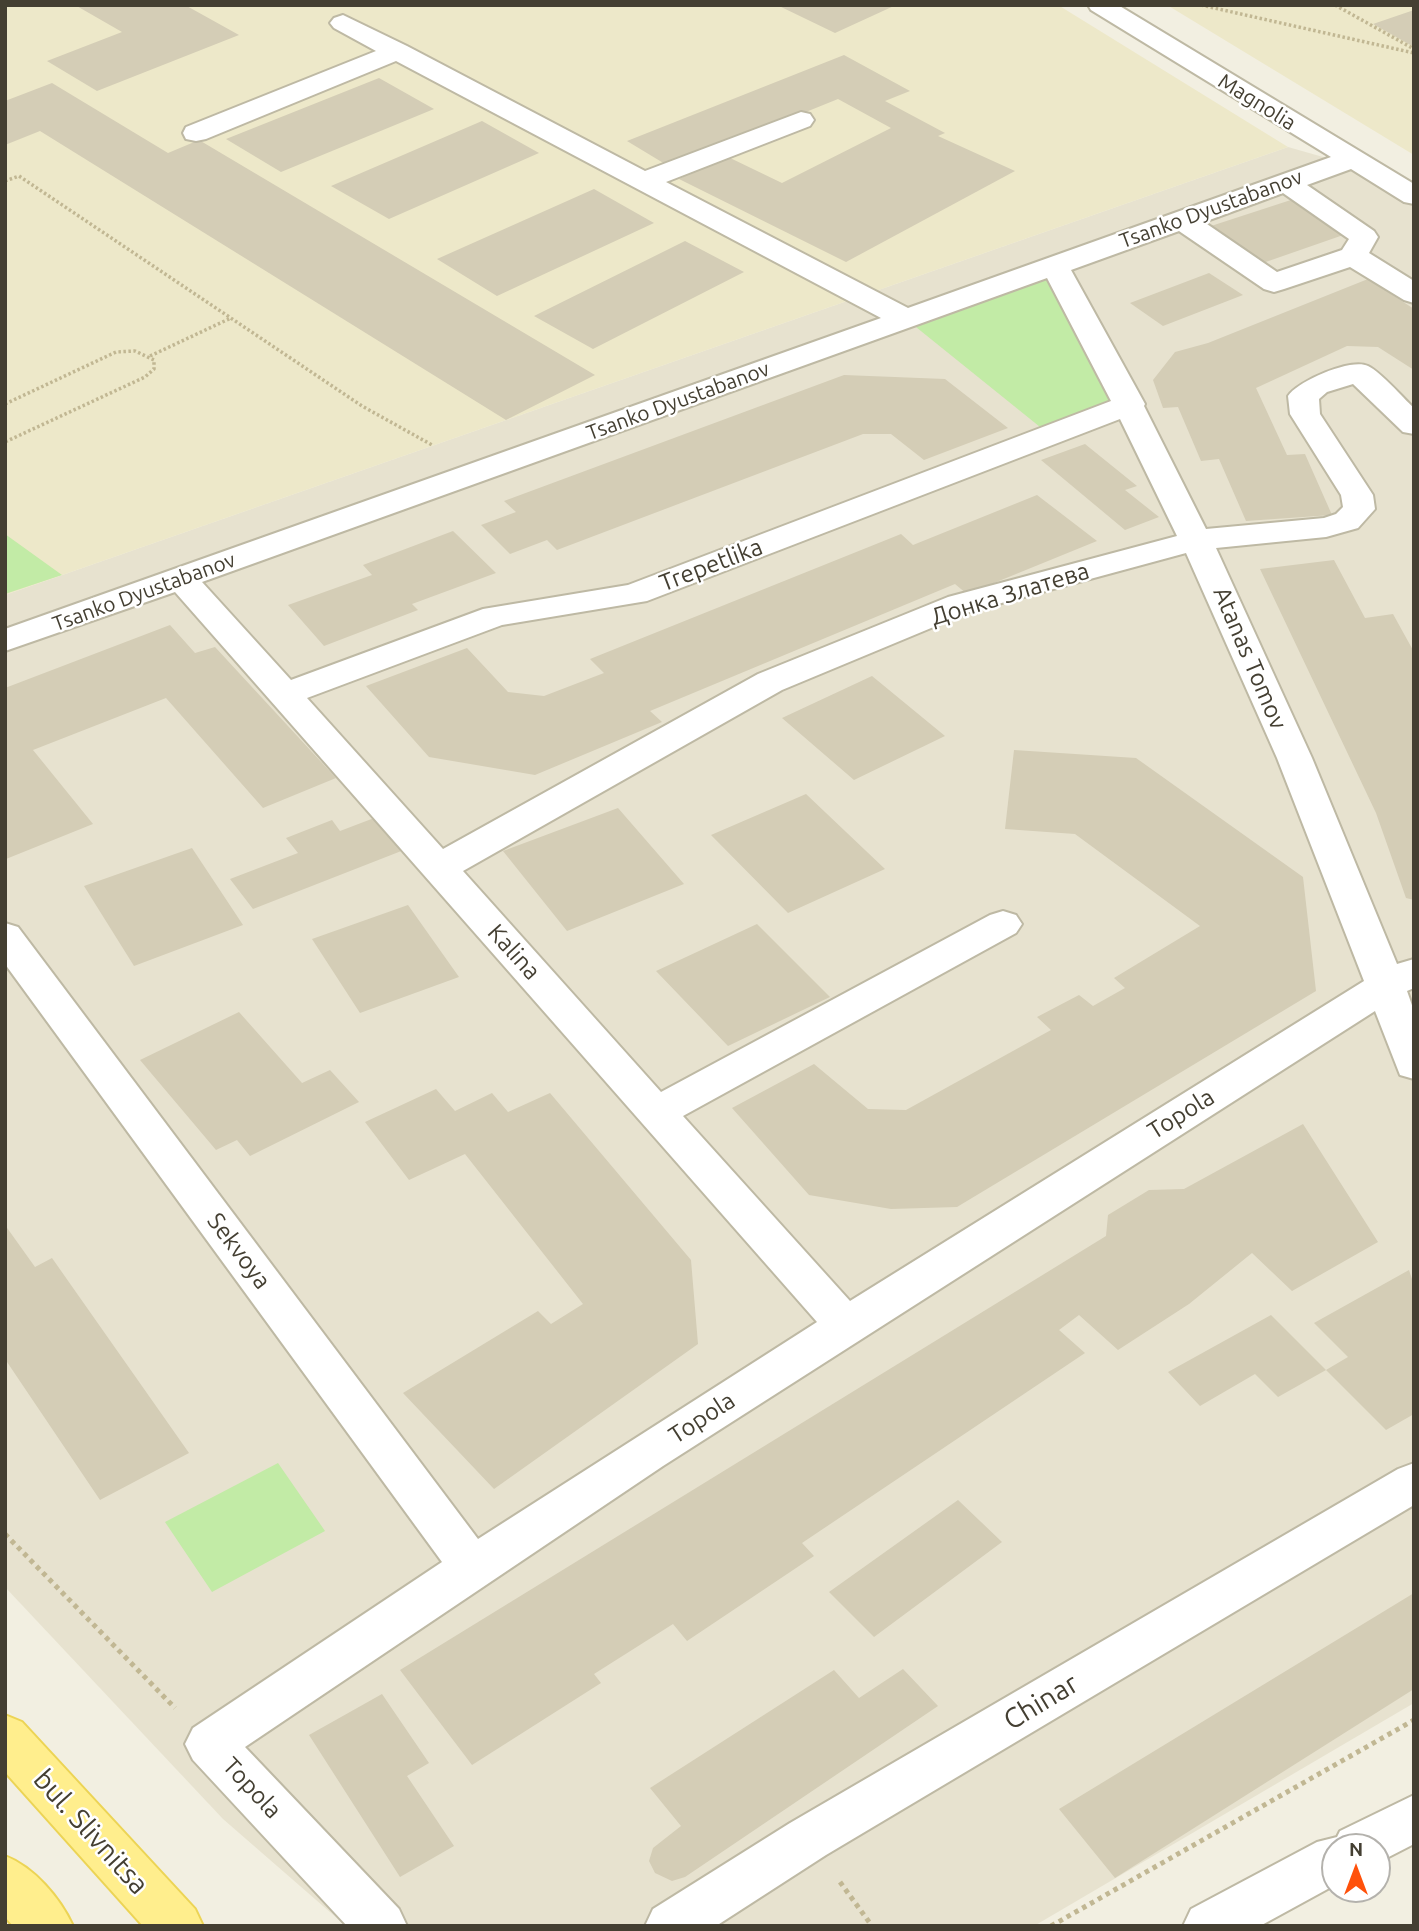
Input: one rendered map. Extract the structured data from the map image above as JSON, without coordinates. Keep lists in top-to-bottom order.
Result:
{
  "streets": {
    "main road": ["bul. Slivnitsa"],
    "street": [
      "Magnolia",
      "Tsanko Dyustabanov",
      "Trepetlika",
      "Донка Златева",
      "Atanas Tomov",
      "Kalina",
      "Topola",
      "Sekvoya",
      "Chinar"
    ]
  },
  "crossings": [
    ["Magnolia", "Tsanko Dyustabanov"],
    ["Tsanko Dyustabanov", "Atanas Tomov"],
    ["Tsanko Dyustabanov", "Kalina"],
    ["Trepetlika", "Atanas Tomov"],
    ["Trepetlika", "Kalina"],
    ["Донка Златева", "Atanas Tomov"],
    ["Донка Златева", "Kalina"],
    ["Atanas Tomov", "Topola"],
    ["Kalina", "Topola"],
    ["Topola", "Sekvoya"]
  ],
  "north": "top"
}
